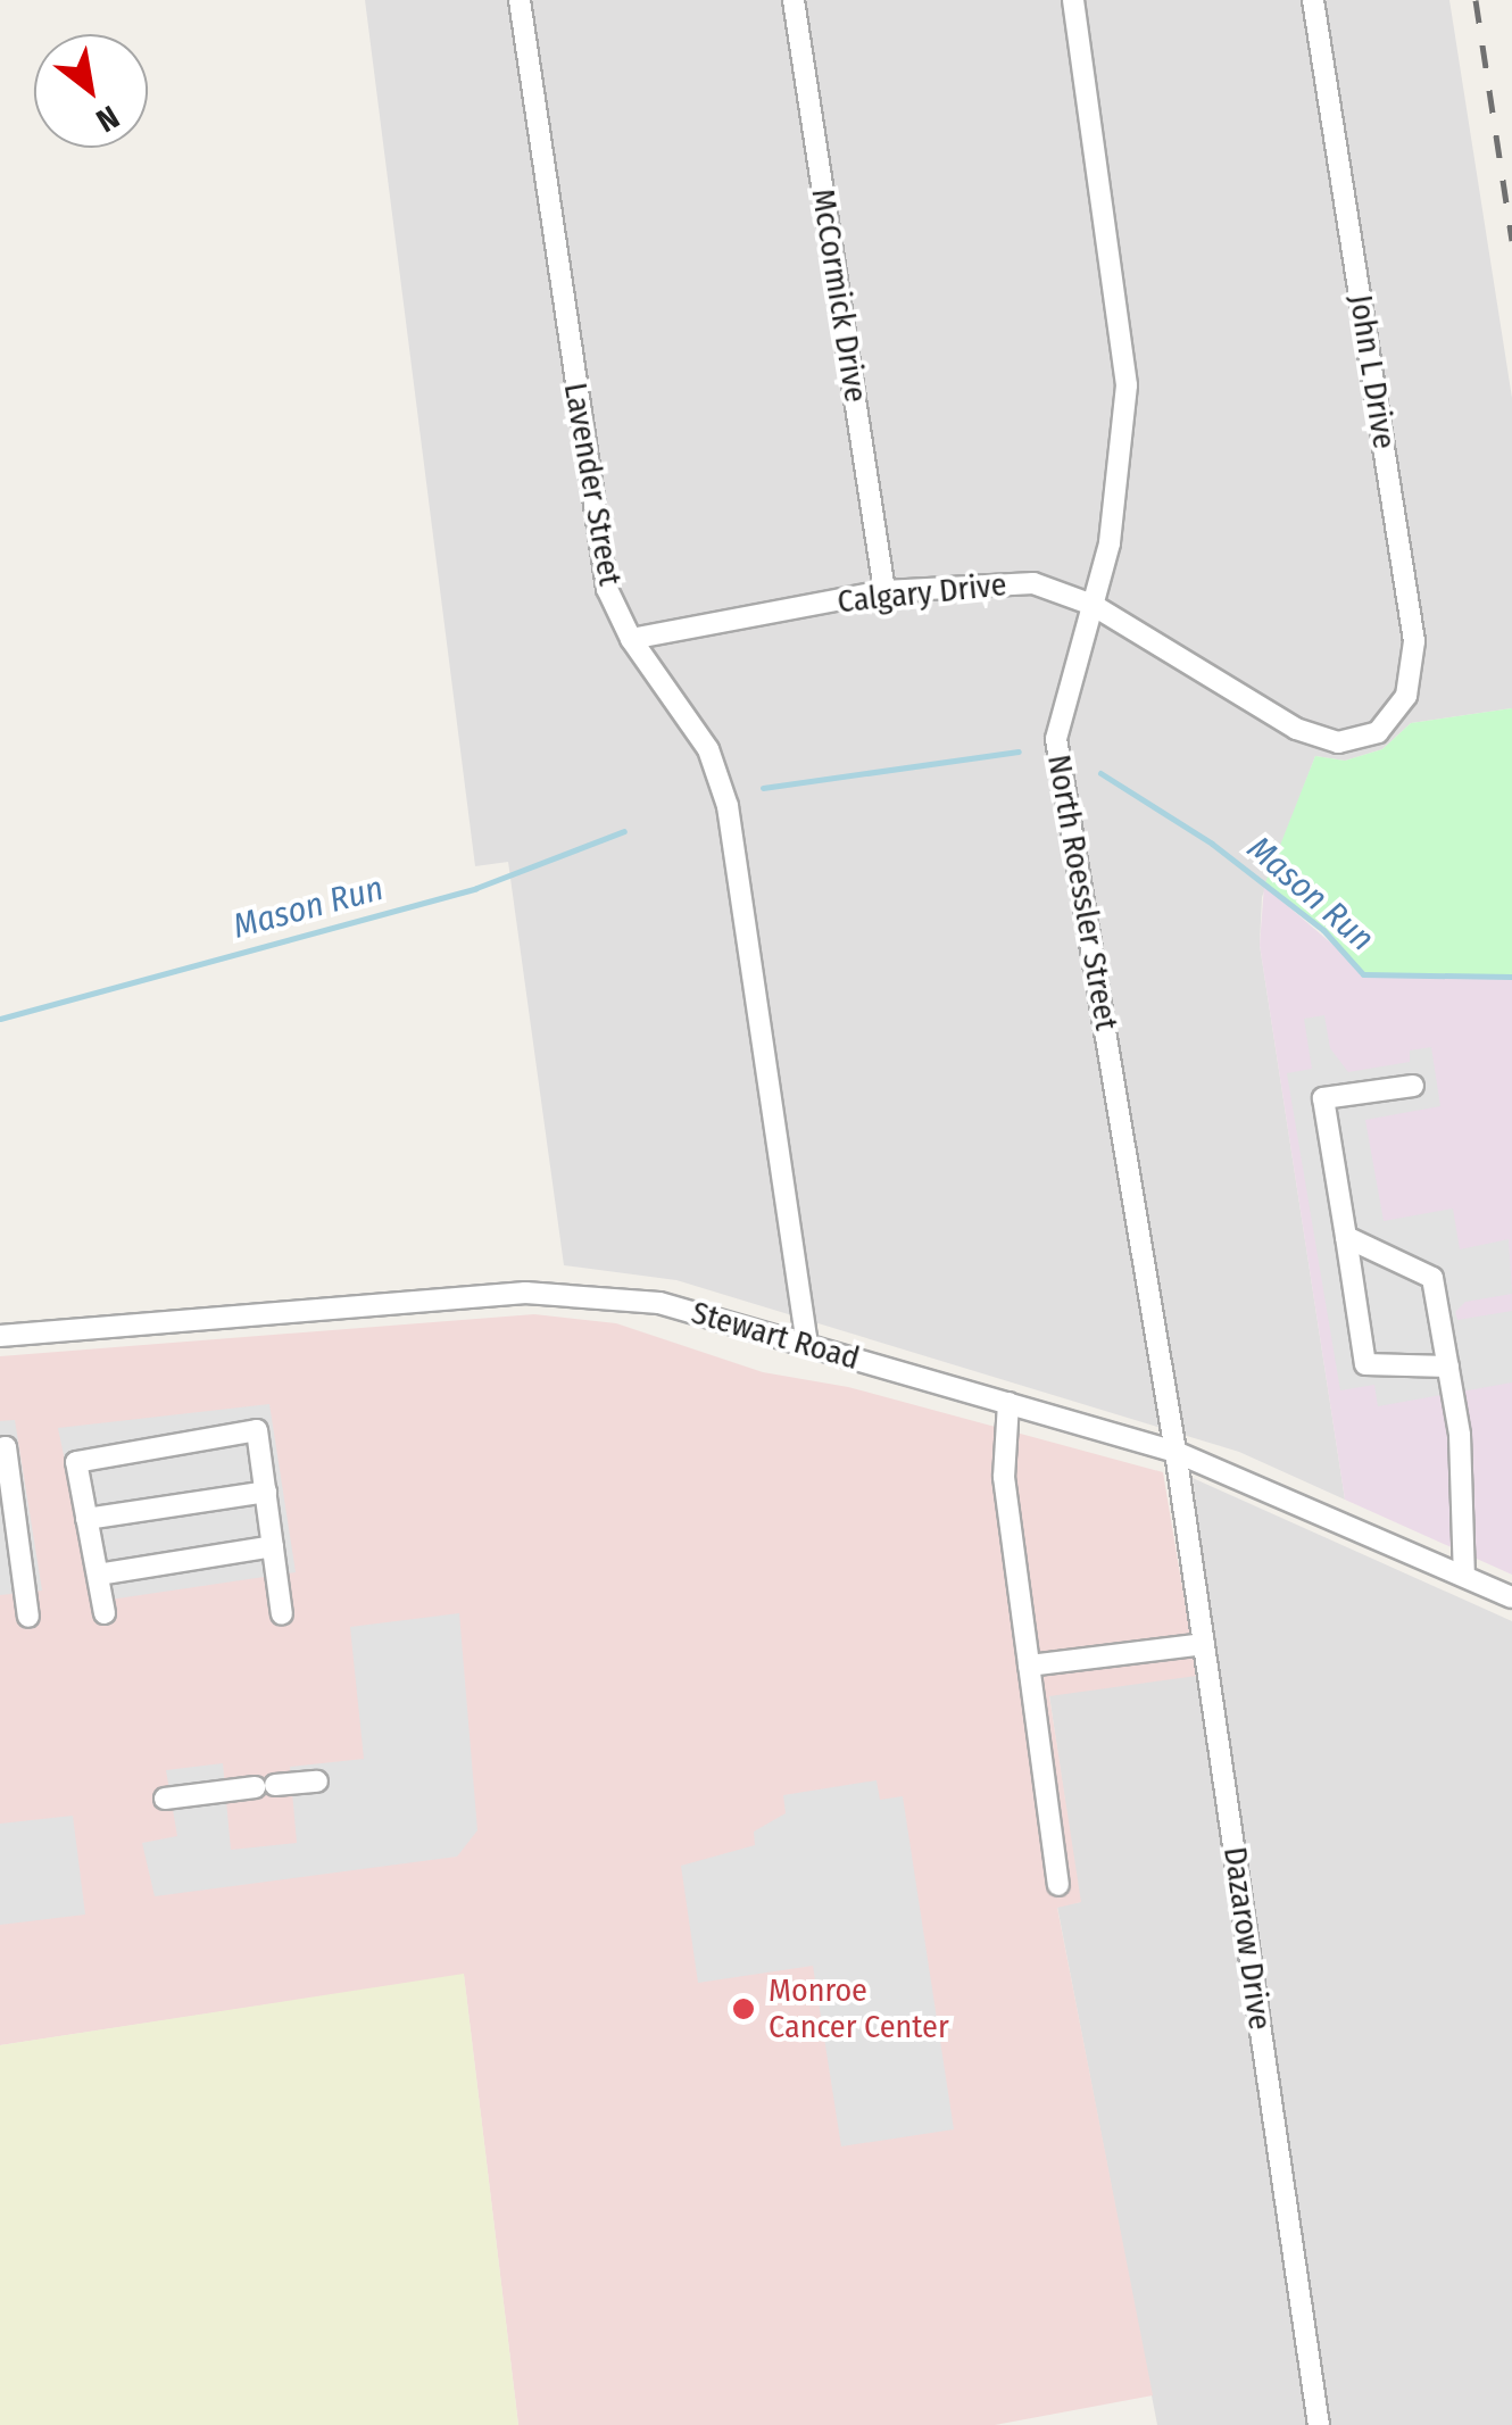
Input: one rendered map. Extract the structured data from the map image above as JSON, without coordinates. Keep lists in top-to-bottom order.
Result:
{
  "streets": {
    "street": [
      "McCormick Drive",
      "John L Drive",
      "Lavender Street",
      "Calgary Drive",
      "North Roessler Street",
      "Stewart Road",
      "Dazarow Drive"
    ]
  },
  "crossings": [
    ["McCormick Drive", "Calgary Drive"],
    ["John L Drive", "Calgary Drive"],
    ["Lavender Street", "Calgary Drive"],
    ["Lavender Street", "Stewart Road"],
    ["Calgary Drive", "North Roessler Street"],
    ["North Roessler Street", "Stewart Road"],
    ["North Roessler Street", "Dazarow Drive"],
    ["Stewart Road", "Dazarow Drive"]
  ],
  "water": ["Mason Run"],
  "places": ["Monroe Cancer Center"],
  "north": "bottom right"
}
